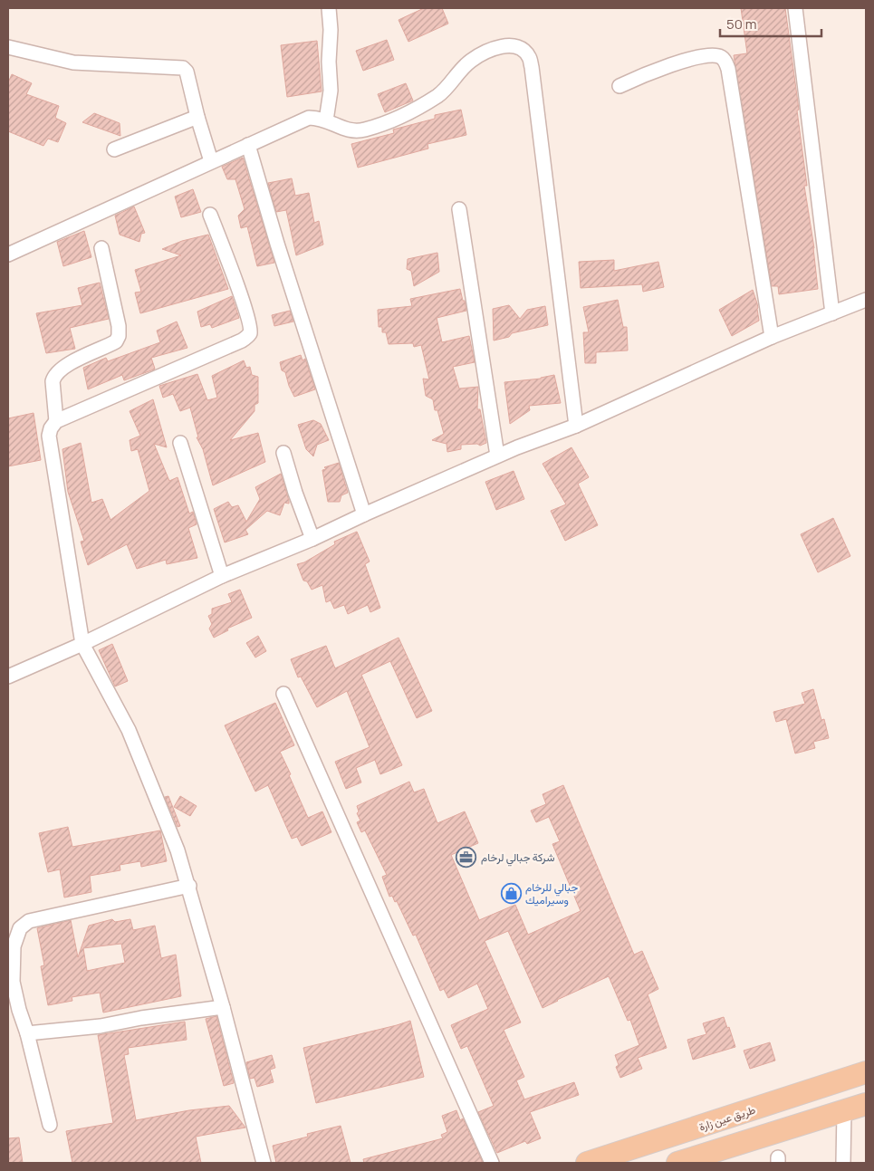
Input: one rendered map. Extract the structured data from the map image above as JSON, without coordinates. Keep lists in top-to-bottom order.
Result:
{
  "streets": {
    "main road": ["طريق عين زارة"]
  },
  "places": {
    "office": ["شركة جبالي لرخام"],
    "shop": ["جبالي للرخام وسيراميك"]
  },
  "scale_bar": "50 m"
}
